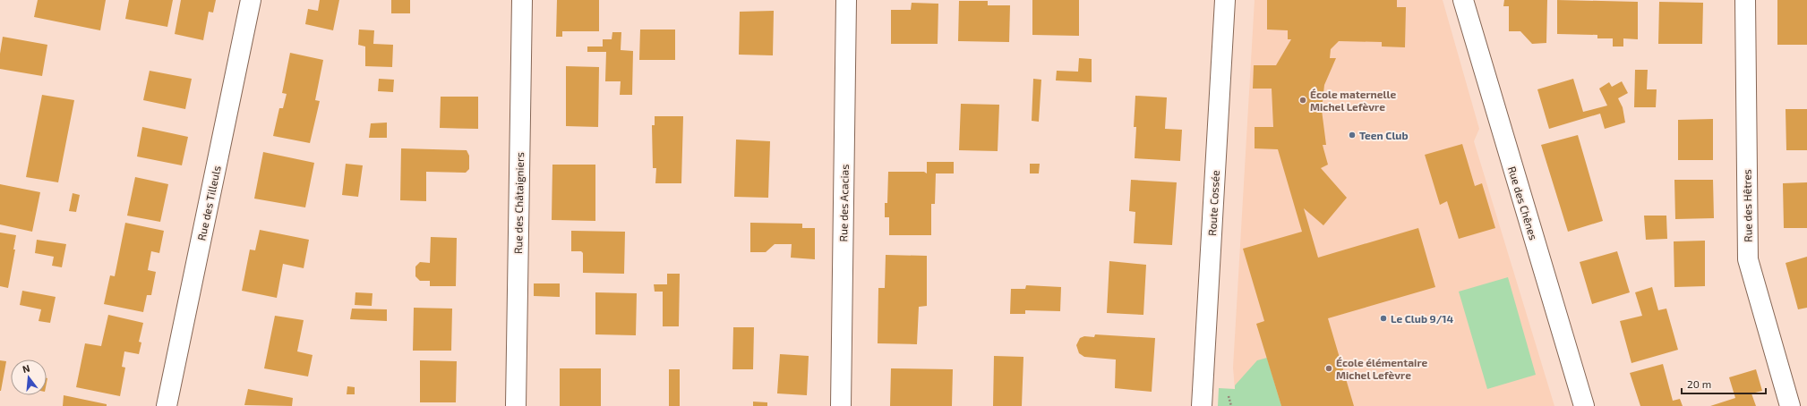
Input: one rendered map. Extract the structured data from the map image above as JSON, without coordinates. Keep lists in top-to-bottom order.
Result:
{
  "streets": {
    "street": [
      "Rue des Tilleuls",
      "Rue des Châtaigniers",
      "Rue des Acacias",
      "Route Cossée",
      "Rue des Chênes",
      "Rue des Hêtres"
    ]
  },
  "places": [
    "École maternelle Michel Lefèvre",
    "Teen Club",
    "Le Club 9/14",
    "École élémentaire Michel Lefèvre"
  ],
  "scale_bar": "20 m",
  "north": "top"
}
